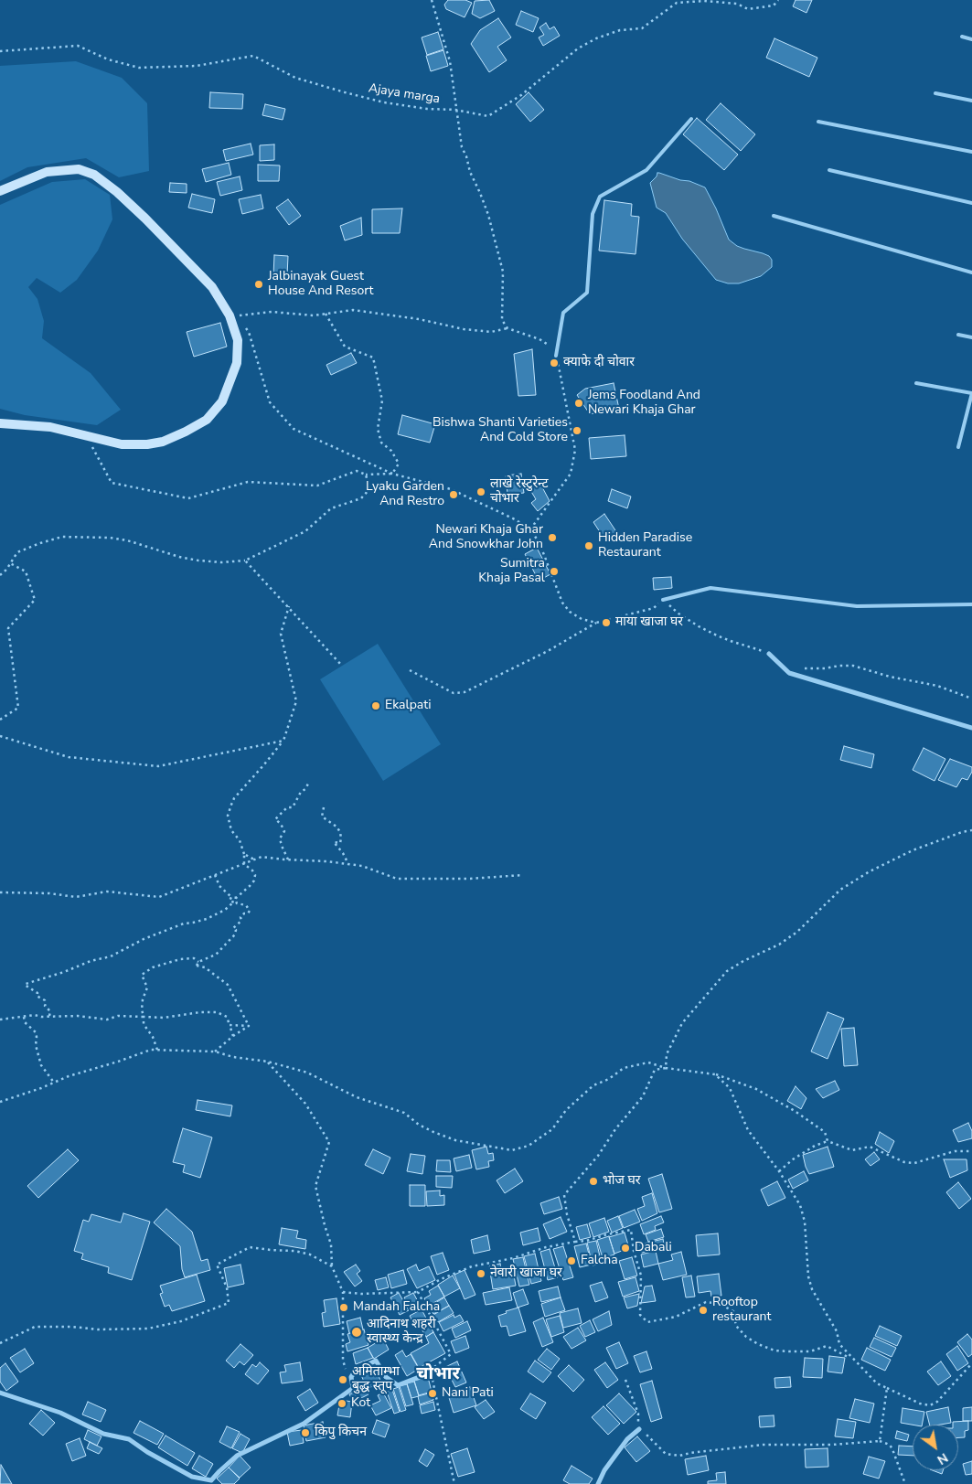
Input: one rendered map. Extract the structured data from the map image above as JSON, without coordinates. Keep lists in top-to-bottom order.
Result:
{
  "streets": {
    "path": ["Ajaya marga"]
  },
  "districts": ["चोभार"],
  "places": [
    "Jalbinayak Guest House And Resort",
    "क्याफे दी चोवार",
    "Jems Foodland And Newari Khaja Ghar",
    "Bishwa Shanti Varieties And Cold Store",
    "लाखे रेस्टुरेन्ट चोभार",
    "Lyaku Garden And Restro",
    "Newari Khaja Ghar And Snowkhar John",
    "Hidden Paradise Restaurant",
    "Sumitra Khaja Pasal",
    "माया खाजा घर",
    "Ekalpati",
    "भोज घर",
    "Dabali",
    "Falcha",
    "नेवारी खाजा घर",
    "Mandah Falcha",
    "Rooftop restaurant",
    "आदिनाथ शहरी स्वास्थ्य केन्द्र",
    "अमिताम्भा बुद्ध स्तूप",
    "Nani Pati",
    "Kot",
    "किपु किचन"
  ],
  "north": "bottom right"
}
